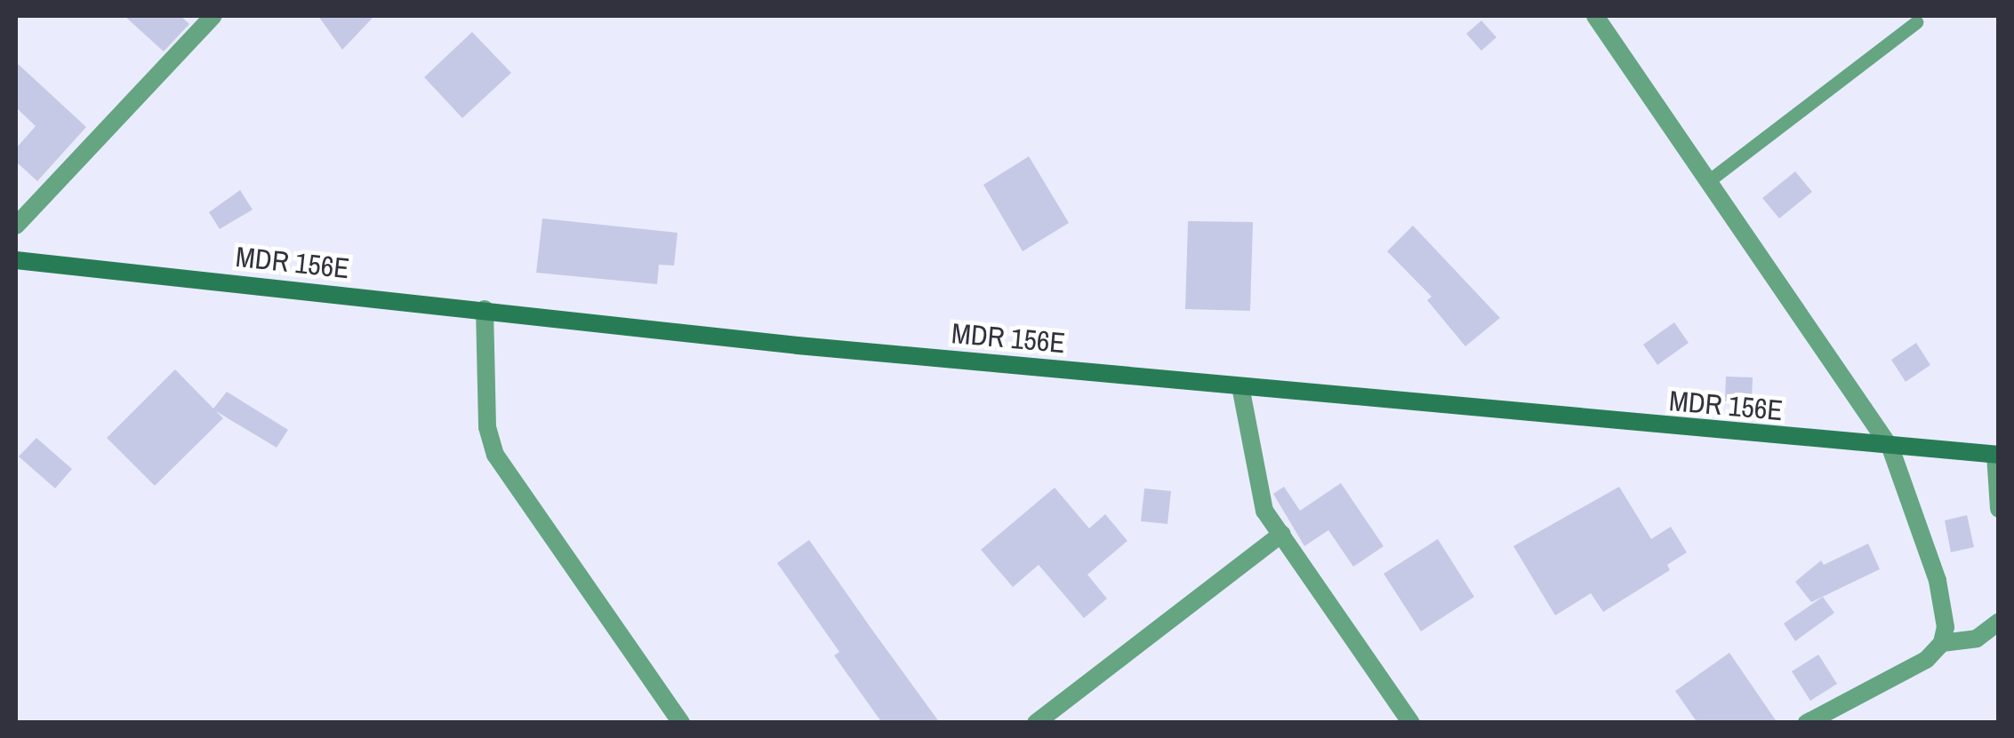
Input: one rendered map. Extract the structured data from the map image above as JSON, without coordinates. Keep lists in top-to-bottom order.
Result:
{
  "streets": {
    "main road": ["MDR 156E"]
  }
}
